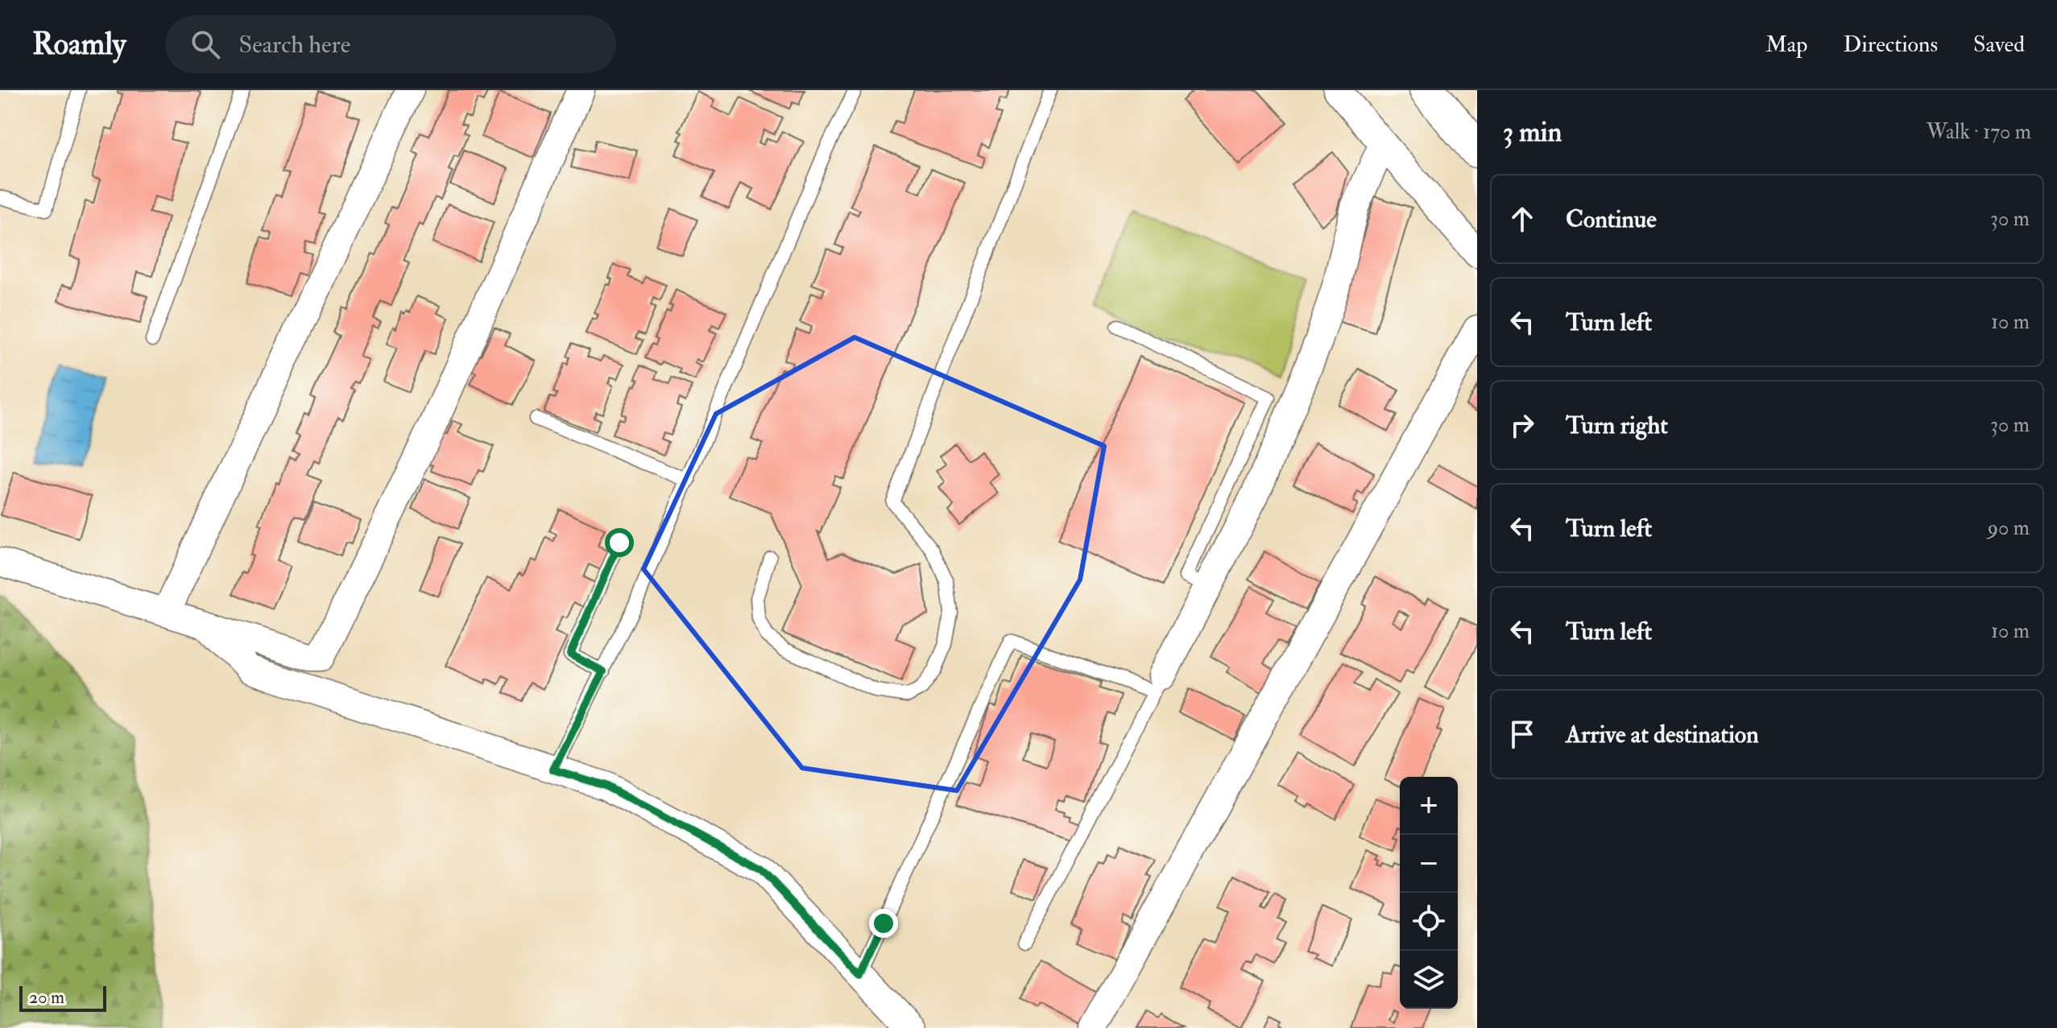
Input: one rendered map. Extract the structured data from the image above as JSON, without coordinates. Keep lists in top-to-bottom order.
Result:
{
  "scale_bar": "20 m",
  "page": {
    "header": "Roamly",
    "search": "Search here",
    "nav": ["Map", "Directions", "Saved"],
    "heading": ["3 min", "Walk · 170 m"],
    "list": [
      ["Continue", "30 m"],
      ["Turn left", "10 m"],
      ["Turn right", "30 m"],
      ["Turn left", "90 m"],
      ["Turn left", "10 m"],
      "Arrive at destination"
    ],
    "map_buttons": ["+", "−"],
    "scale": "20 m"
  }
}
